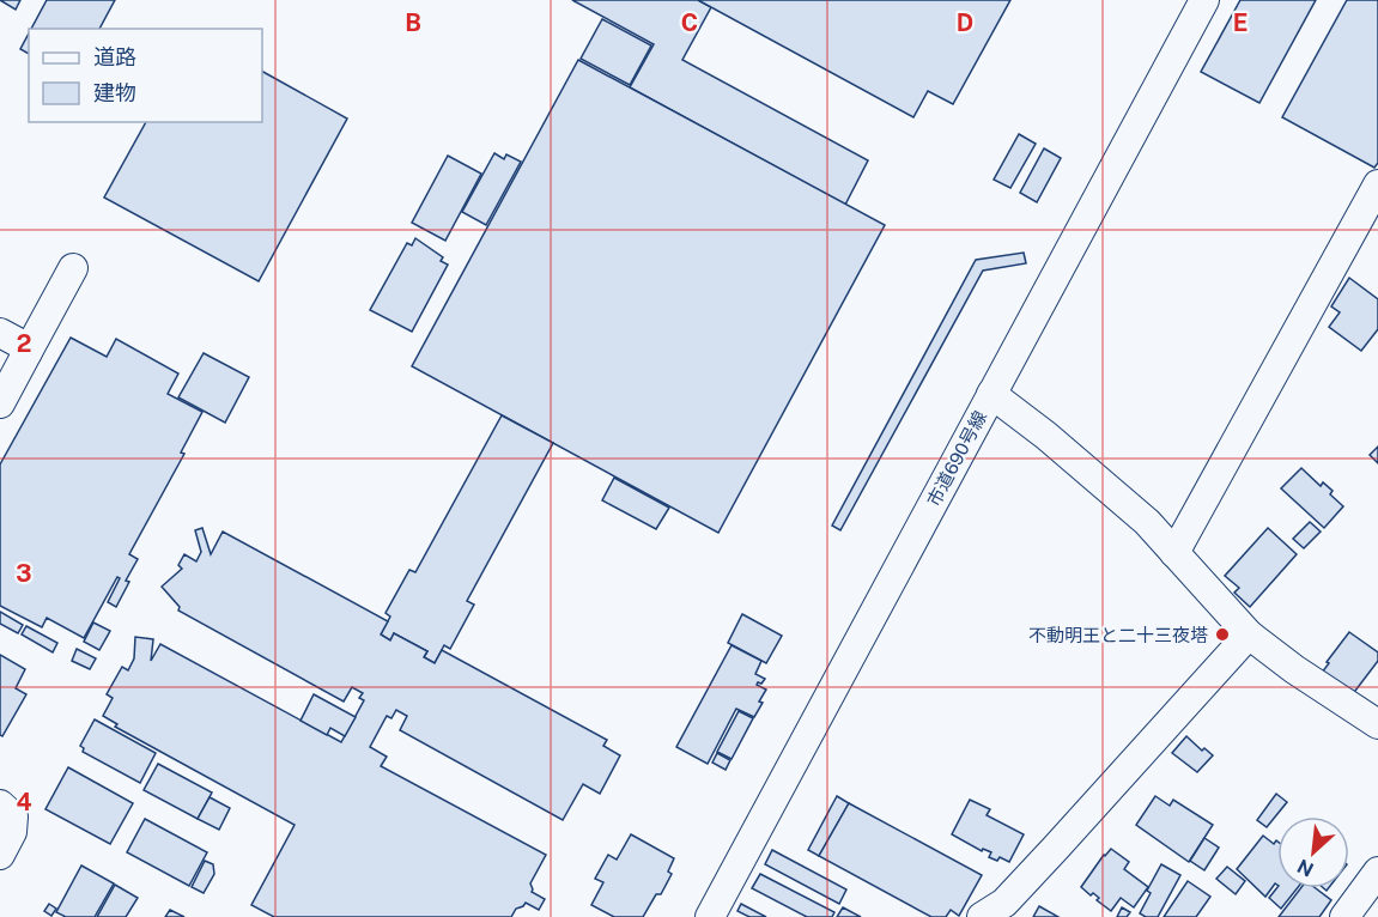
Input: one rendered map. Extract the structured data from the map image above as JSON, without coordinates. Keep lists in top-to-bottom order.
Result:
{
  "streets": {
    "street": ["市道690号線"]
  },
  "places": ["不動明王と二十三夜塔"],
  "legend": ["道路", "建物"],
  "north": "bottom left",
  "grid": {
    "columns": [
      "B",
      "C",
      "D",
      "E"
    ],
    "rows": ["2", "3", "4"]
  }
}
